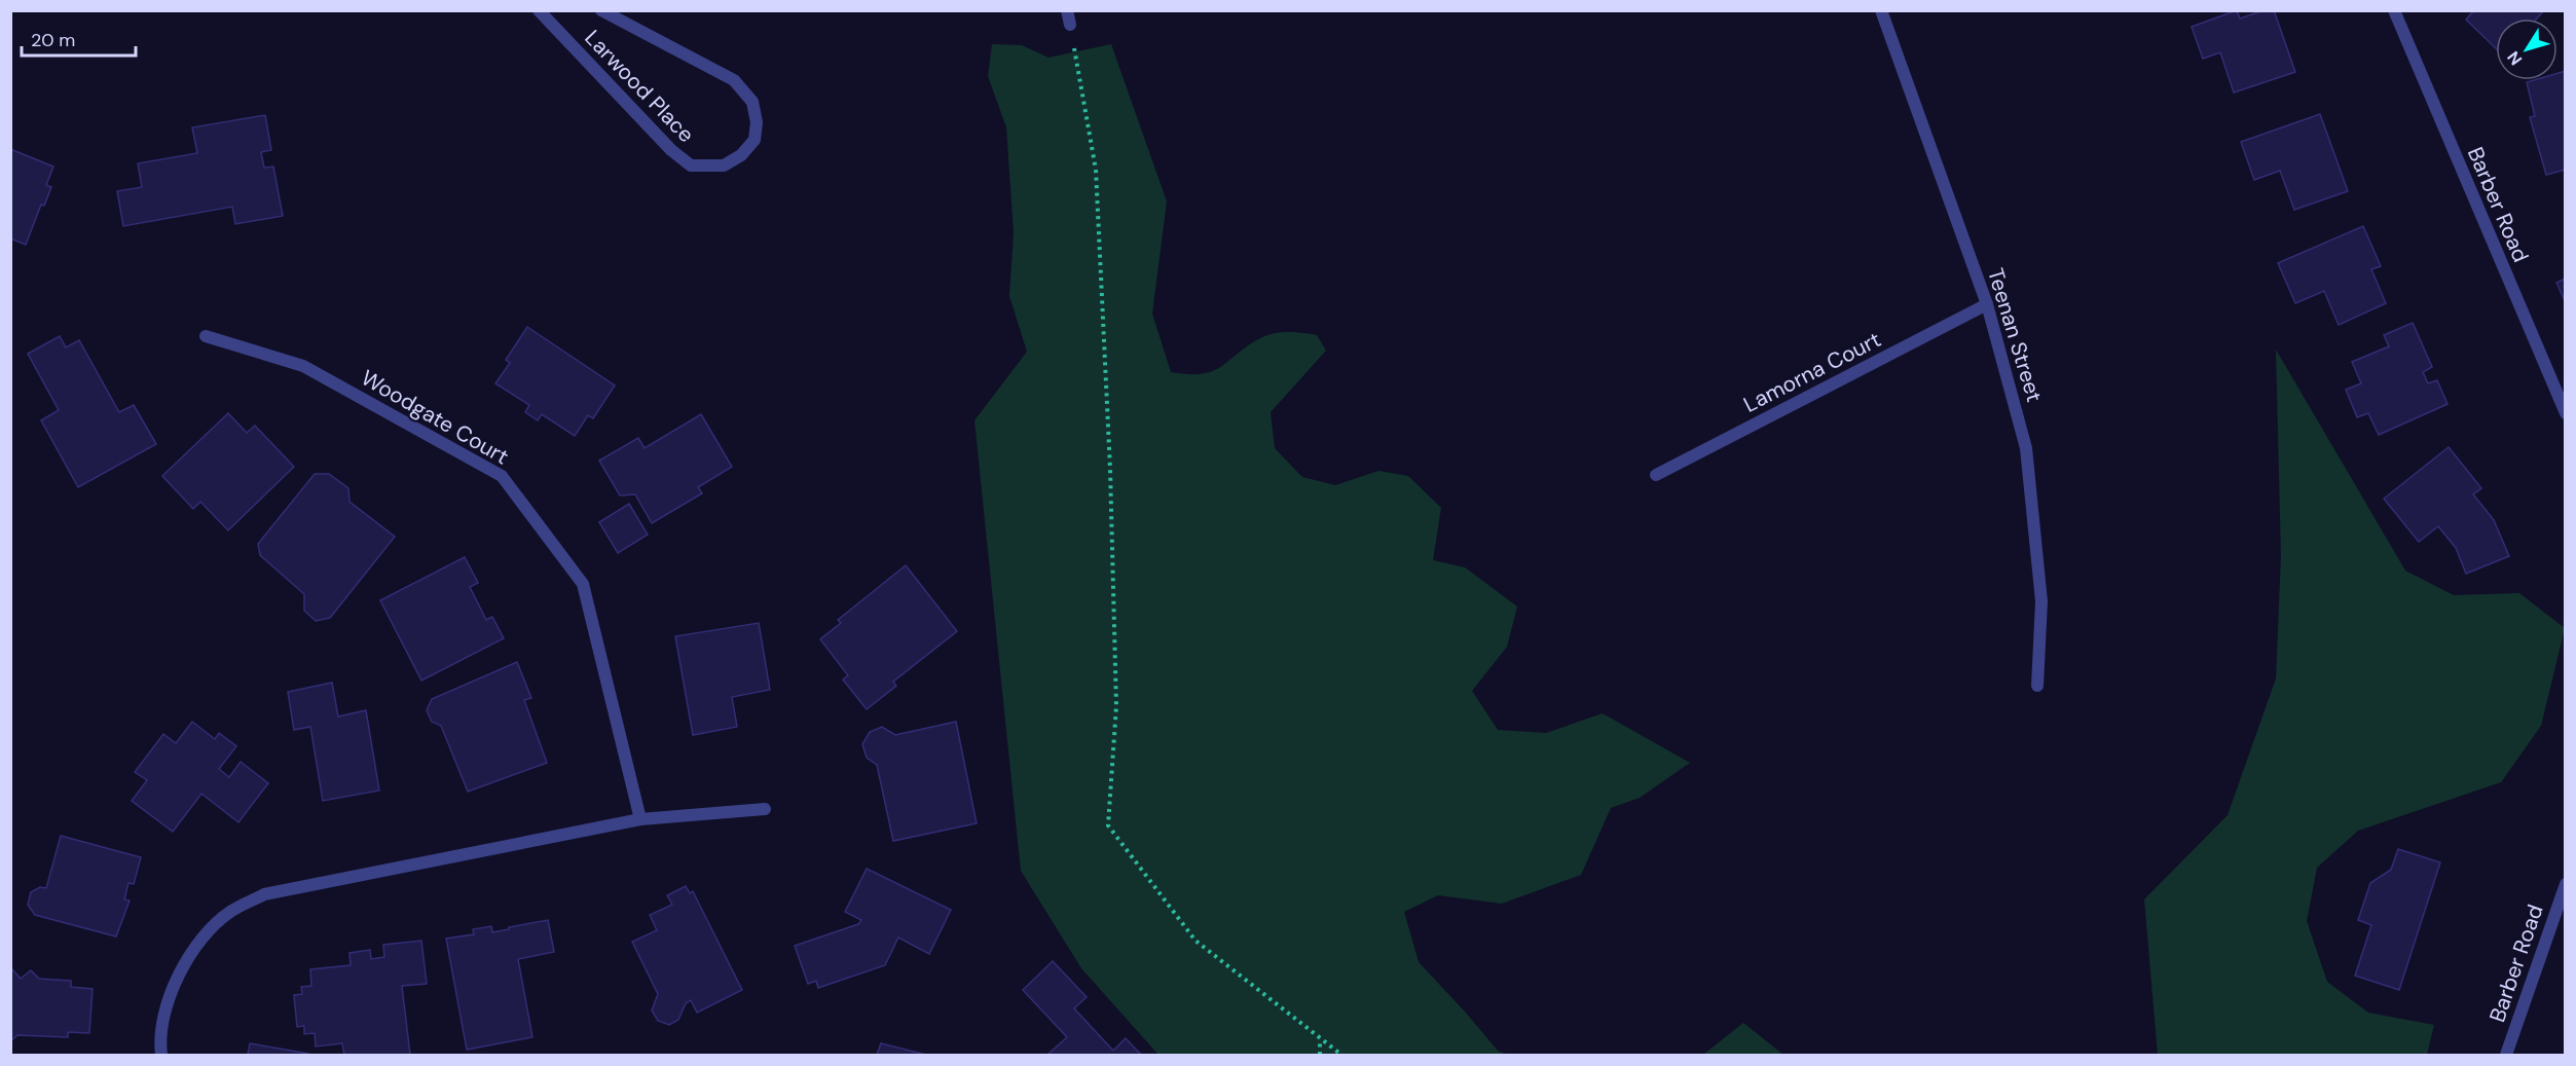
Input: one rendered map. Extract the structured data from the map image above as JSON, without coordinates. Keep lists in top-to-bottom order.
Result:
{
  "streets": {
    "street": [
      "Larwood Place",
      "Barber Road",
      "Teenan Street",
      "Lamorna Court",
      "Woodgate Court"
    ]
  },
  "crossings": [
    ["Teenan Street", "Lamorna Court"]
  ],
  "scale_bar": "20 m",
  "north": "bottom left"
}
